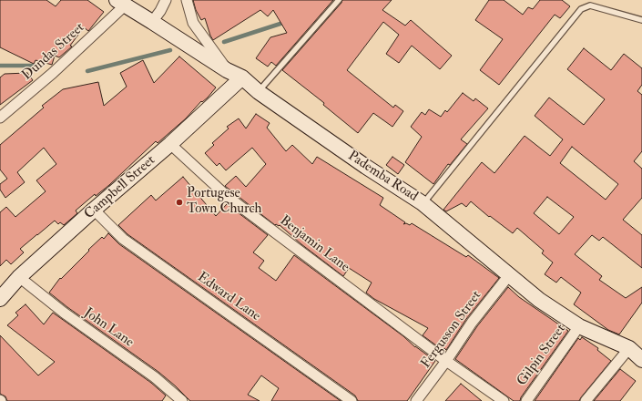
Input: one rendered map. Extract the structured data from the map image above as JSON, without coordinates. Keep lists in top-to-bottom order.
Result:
{
  "streets": {
    "main road": ["Pademba Road", "Campbell Street"],
    "street": [
      "Dundas Street",
      "Benjamin Lane",
      "Edward Lane",
      "John Lane",
      "Fergusson Street",
      "Gilpin Street"
    ]
  },
  "crossings": [
    ["Dundas Street", "Pademba Road"],
    ["Pademba Road", "Campbell Street"],
    ["Pademba Road", "Fergusson Street"],
    ["Pademba Road", "Gilpin Street"],
    ["Campbell Street", "Benjamin Lane"],
    ["Campbell Street", "Edward Lane"],
    ["Campbell Street", "John Lane"],
    ["Benjamin Lane", "Fergusson Street"]
  ],
  "places": ["Portugese Town Church"]
}
